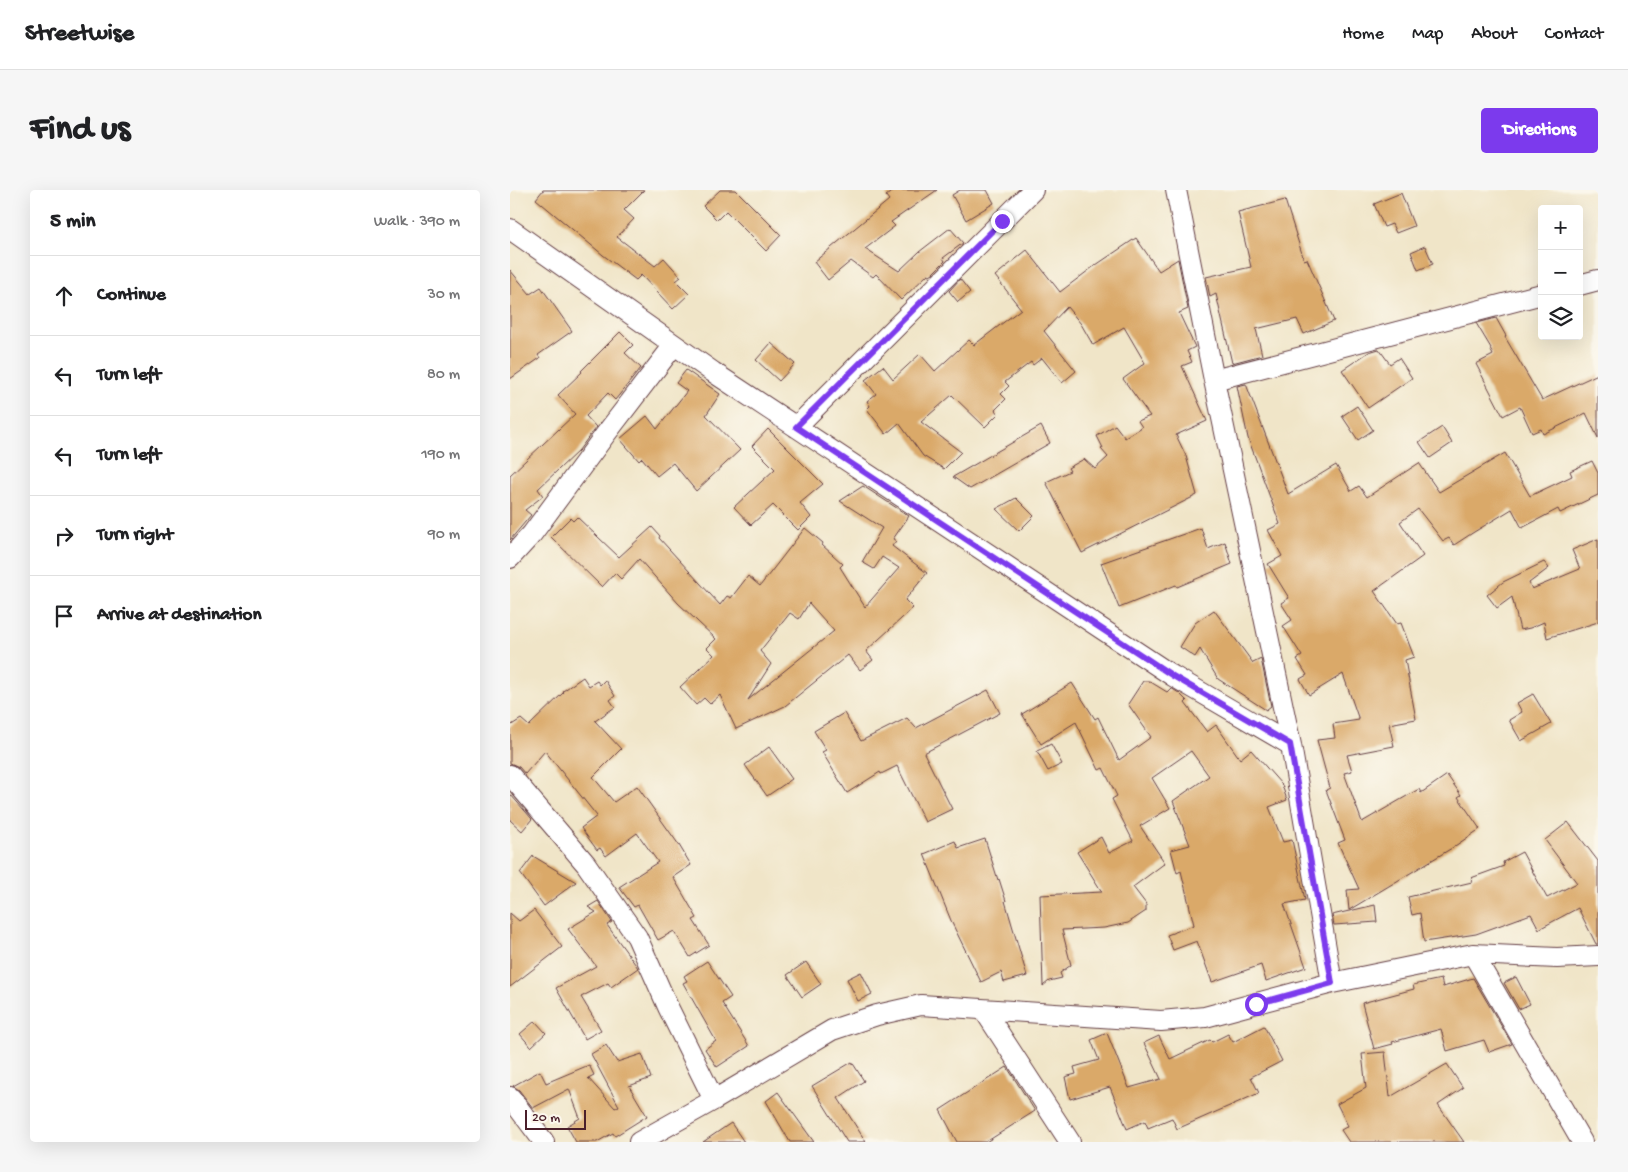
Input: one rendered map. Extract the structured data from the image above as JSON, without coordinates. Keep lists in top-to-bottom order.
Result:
{
  "scale_bar": "20 m",
  "page": {
    "header": "Streetwise",
    "nav": [
      "Home",
      "Map",
      "About",
      "Contact"
    ],
    "buttons": "Directions",
    "title": "Find us",
    "heading": ["5 min", "Walk · 390 m"],
    "map_buttons": ["+", "−"],
    "list": [
      ["Continue", "30 m"],
      ["Turn left", "80 m"],
      ["Turn left", "190 m"],
      ["Turn right", "90 m"],
      "Arrive at destination"
    ],
    "scale": "20 m"
  }
}
